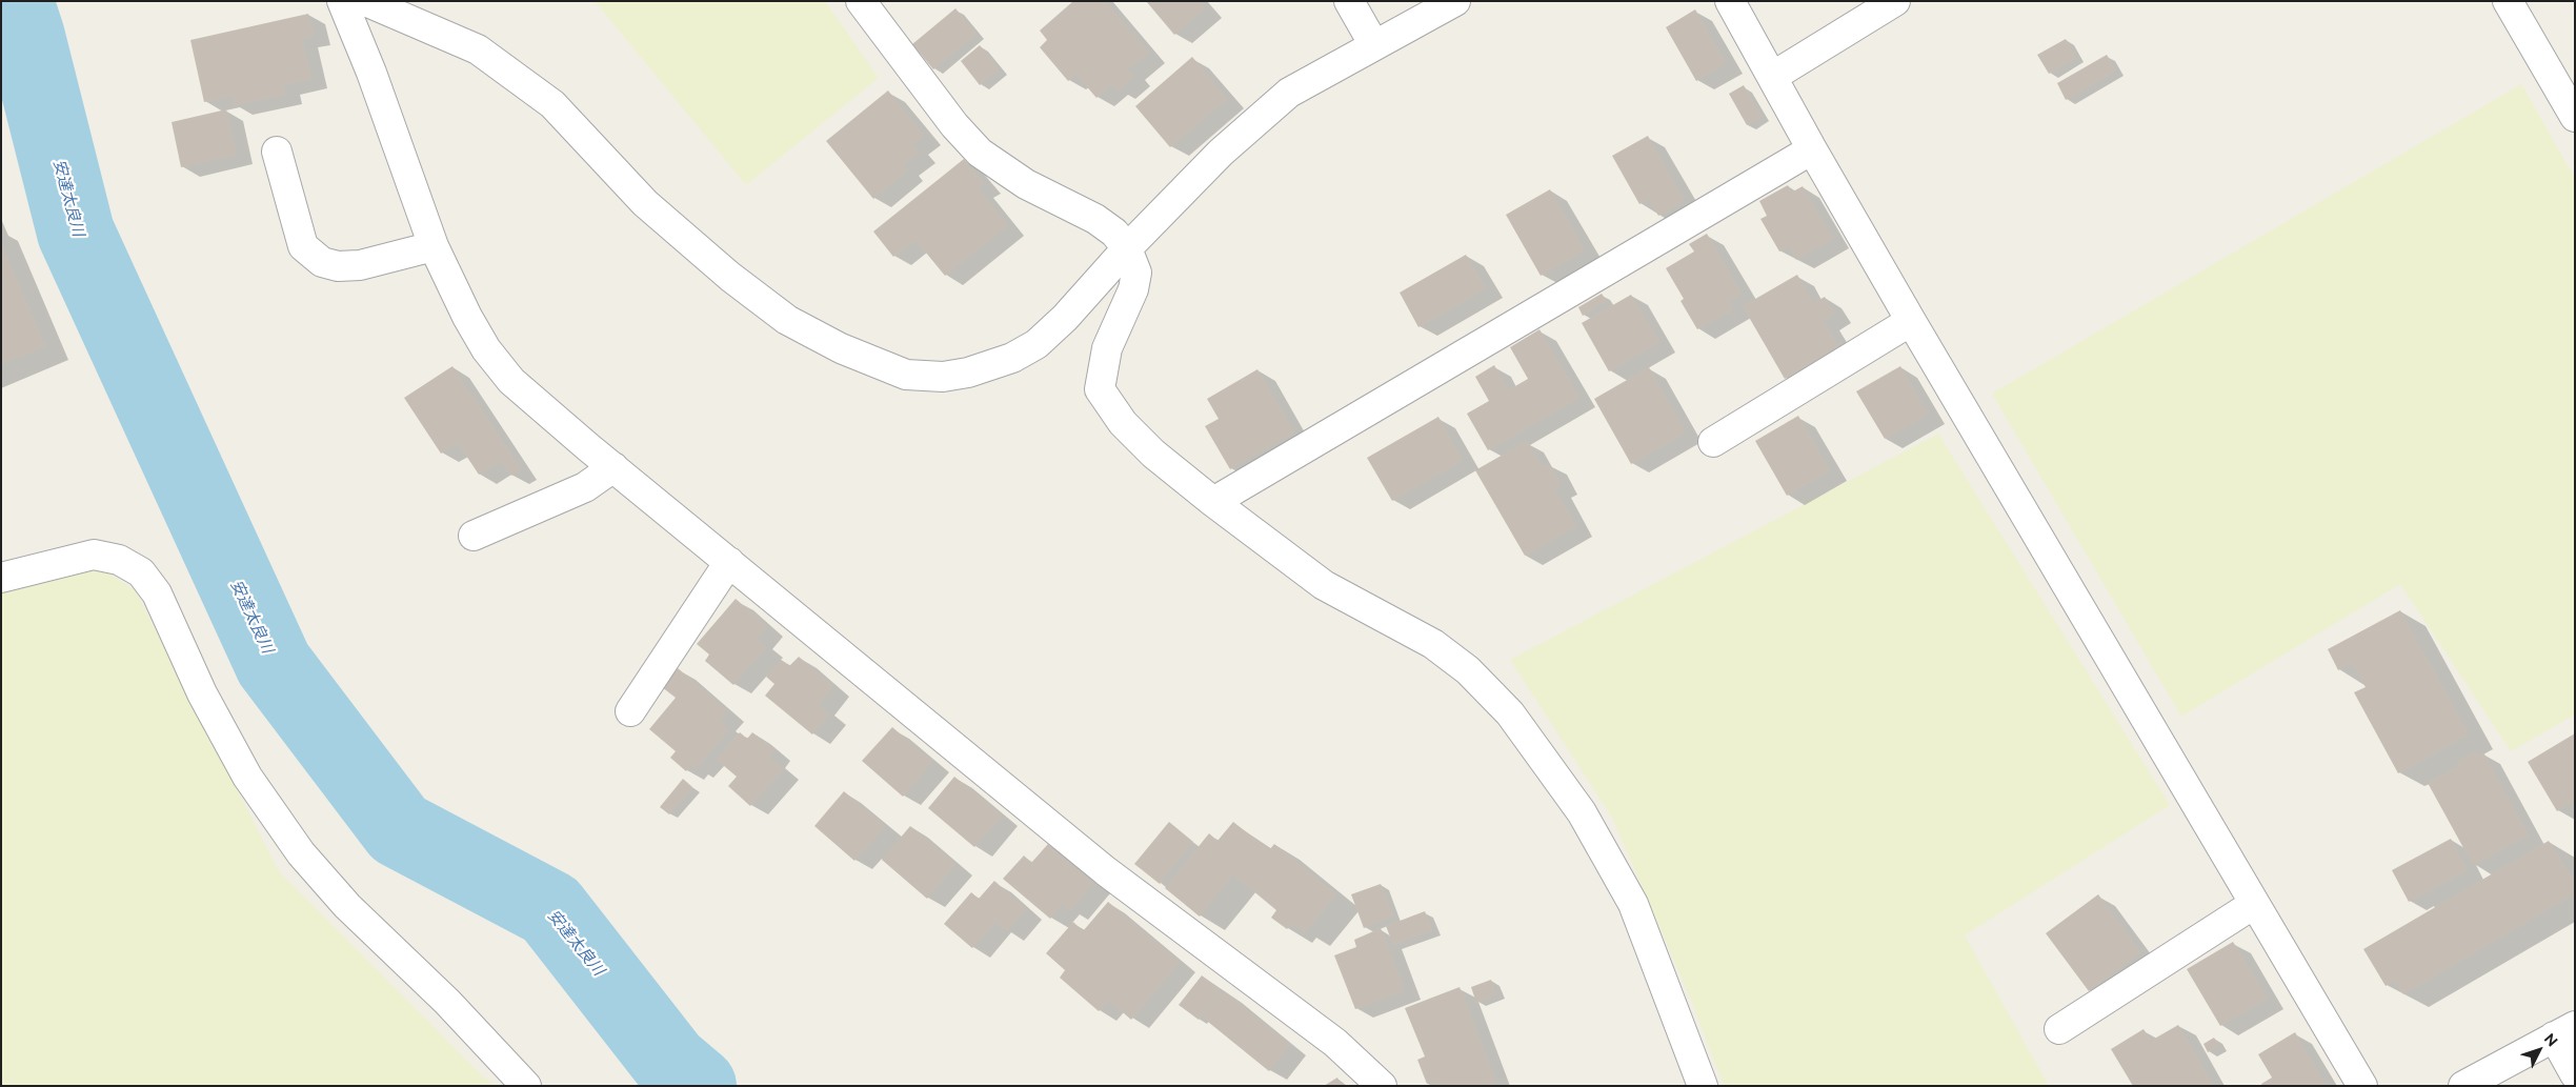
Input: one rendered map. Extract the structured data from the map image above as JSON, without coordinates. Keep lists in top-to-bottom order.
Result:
{
  "water": ["安達太良川"],
  "north": "top right"
}
